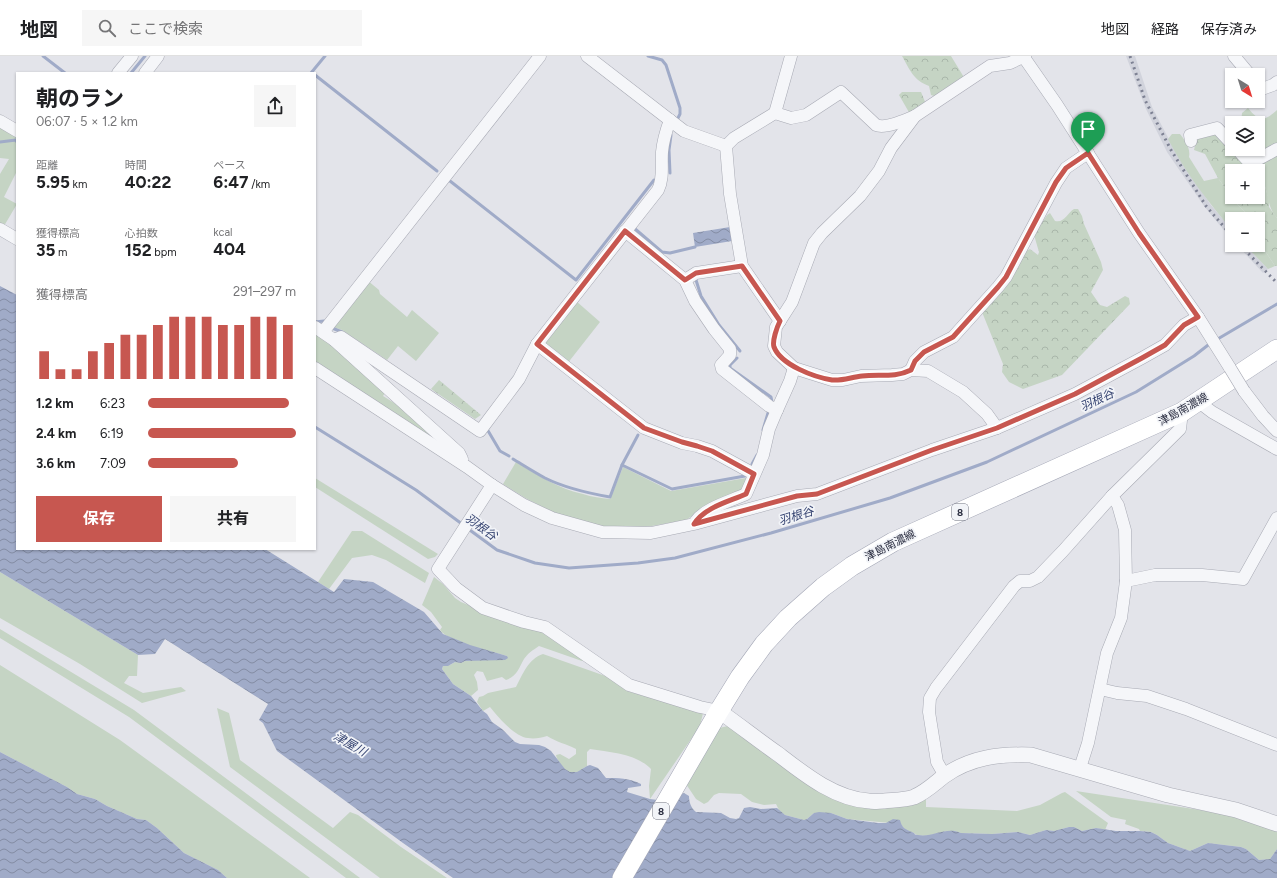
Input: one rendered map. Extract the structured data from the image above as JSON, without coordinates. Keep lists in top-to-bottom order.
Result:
{
  "streets": {
    "main road": ["津島南濃線", "8"]
  },
  "water": ["羽根谷", "津屋川"],
  "north": "bottom right",
  "page": {
    "header": "地図",
    "search": "ここで検索",
    "nav": ["地図", "経路", "保存済み"],
    "map_buttons": ["+", "−"],
    "heading": ["朝のラン", "06:07 · 5 × 1.2 km"],
    "stats": [
      ["距離", "5.95 km"],
      ["時間", "40:22"],
      ["ペース", "6:47 /km"],
      ["獲得標高", "35 m"],
      ["心拍数", "152 bpm"],
      ["kcal", "404"]
    ],
    "chart": ["獲得標高", "291–297 m"],
    "list": [
      {
        "name": "1.2 km",
        "note": "6:23"
      },
      {
        "name": "2.4 km",
        "note": "6:19"
      },
      {
        "name": "3.6 km",
        "note": "7:09"
      }
    ],
    "buttons": ["保存", "共有"]
  }
}
